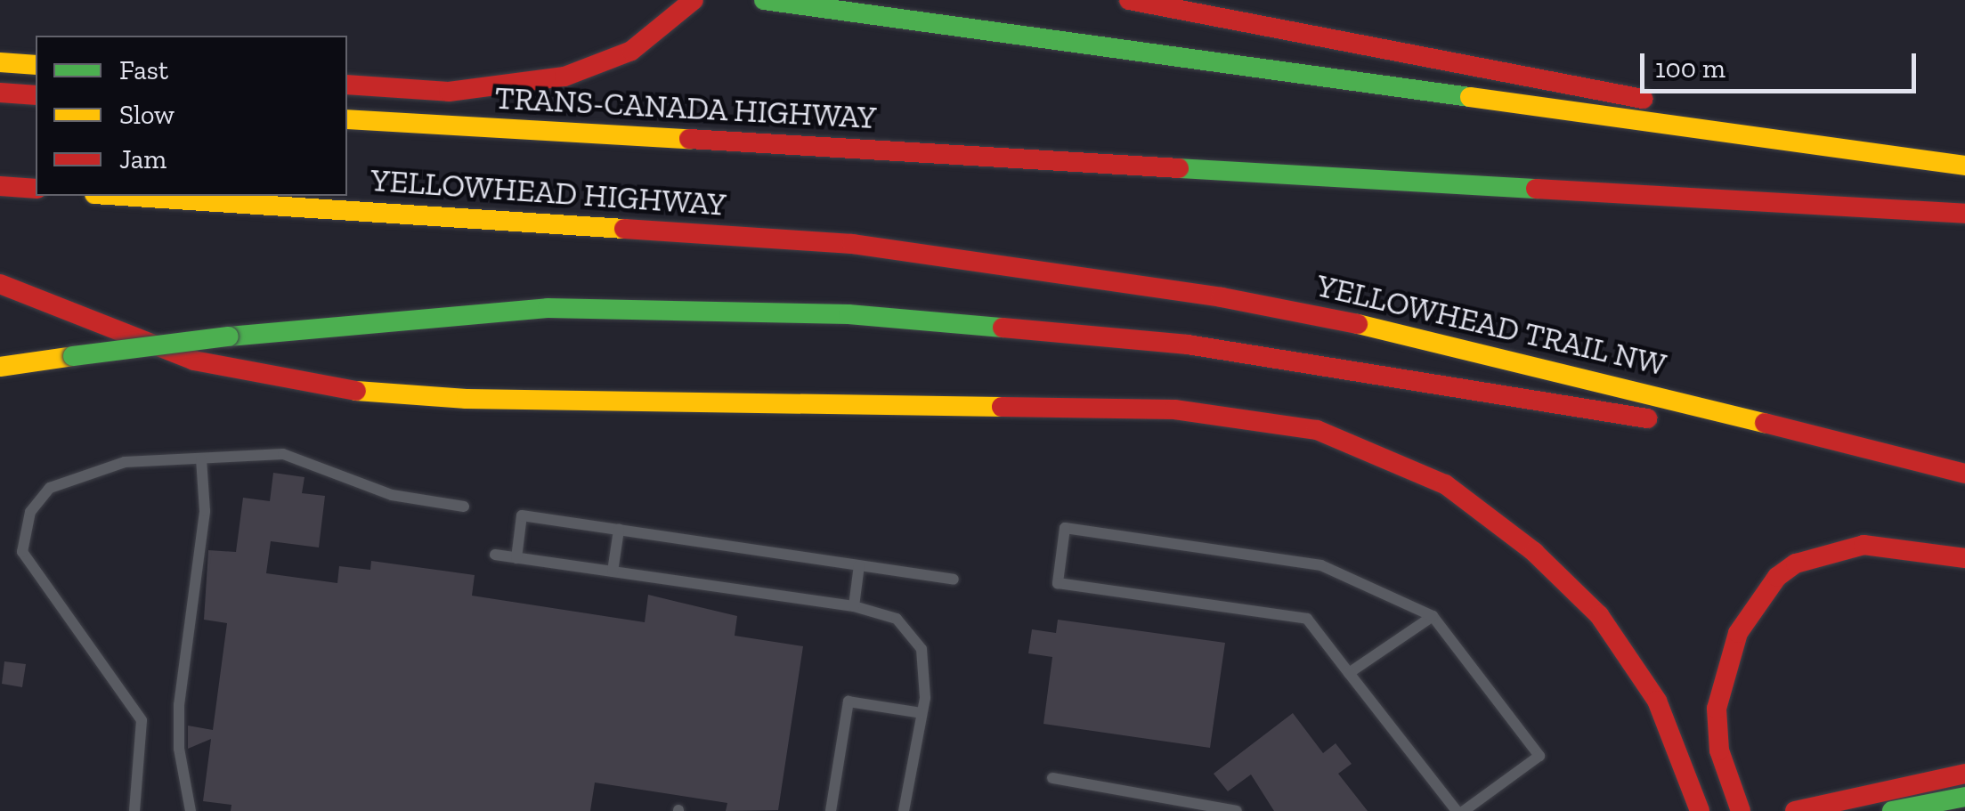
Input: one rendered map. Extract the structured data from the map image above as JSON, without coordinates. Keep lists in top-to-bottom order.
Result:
{
  "streets": {
    "main road": ["TRANS-CANADA HIGHWAY", "YELLOWHEAD HIGHWAY", "YELLOWHEAD TRAIL NW"]
  },
  "crossings": [
    ["YELLOWHEAD HIGHWAY", "YELLOWHEAD TRAIL NW"]
  ],
  "legend": ["Fast", "Slow", "Jam"],
  "scale_bar": "100 m"
}
